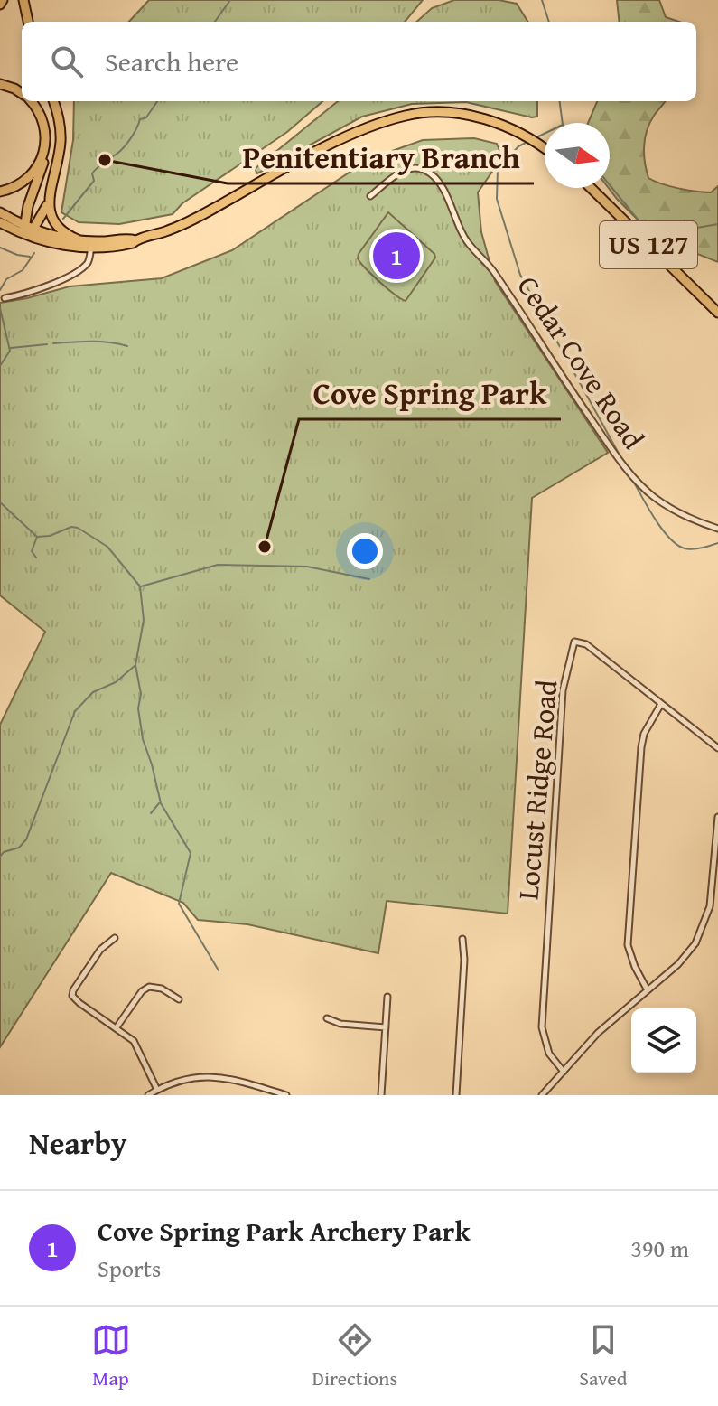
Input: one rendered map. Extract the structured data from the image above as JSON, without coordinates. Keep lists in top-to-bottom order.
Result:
{
  "streets": {
    "highway": ["US 127"],
    "street": ["Cedar Cove Road", "Locust Ridge Road"]
  },
  "places": ["Penitentiary Branch", "Cove Spring Park"],
  "north": "right",
  "page": {
    "search": "Search here",
    "pins": "1",
    "heading": "Nearby",
    "list": [
      {
        "mark": "1",
        "name": "Cove Spring Park Archery Park",
        "note": "Sports",
        "value": "390 m"
      }
    ],
    "nav": ["Map", "Directions", "Saved"]
  }
}
